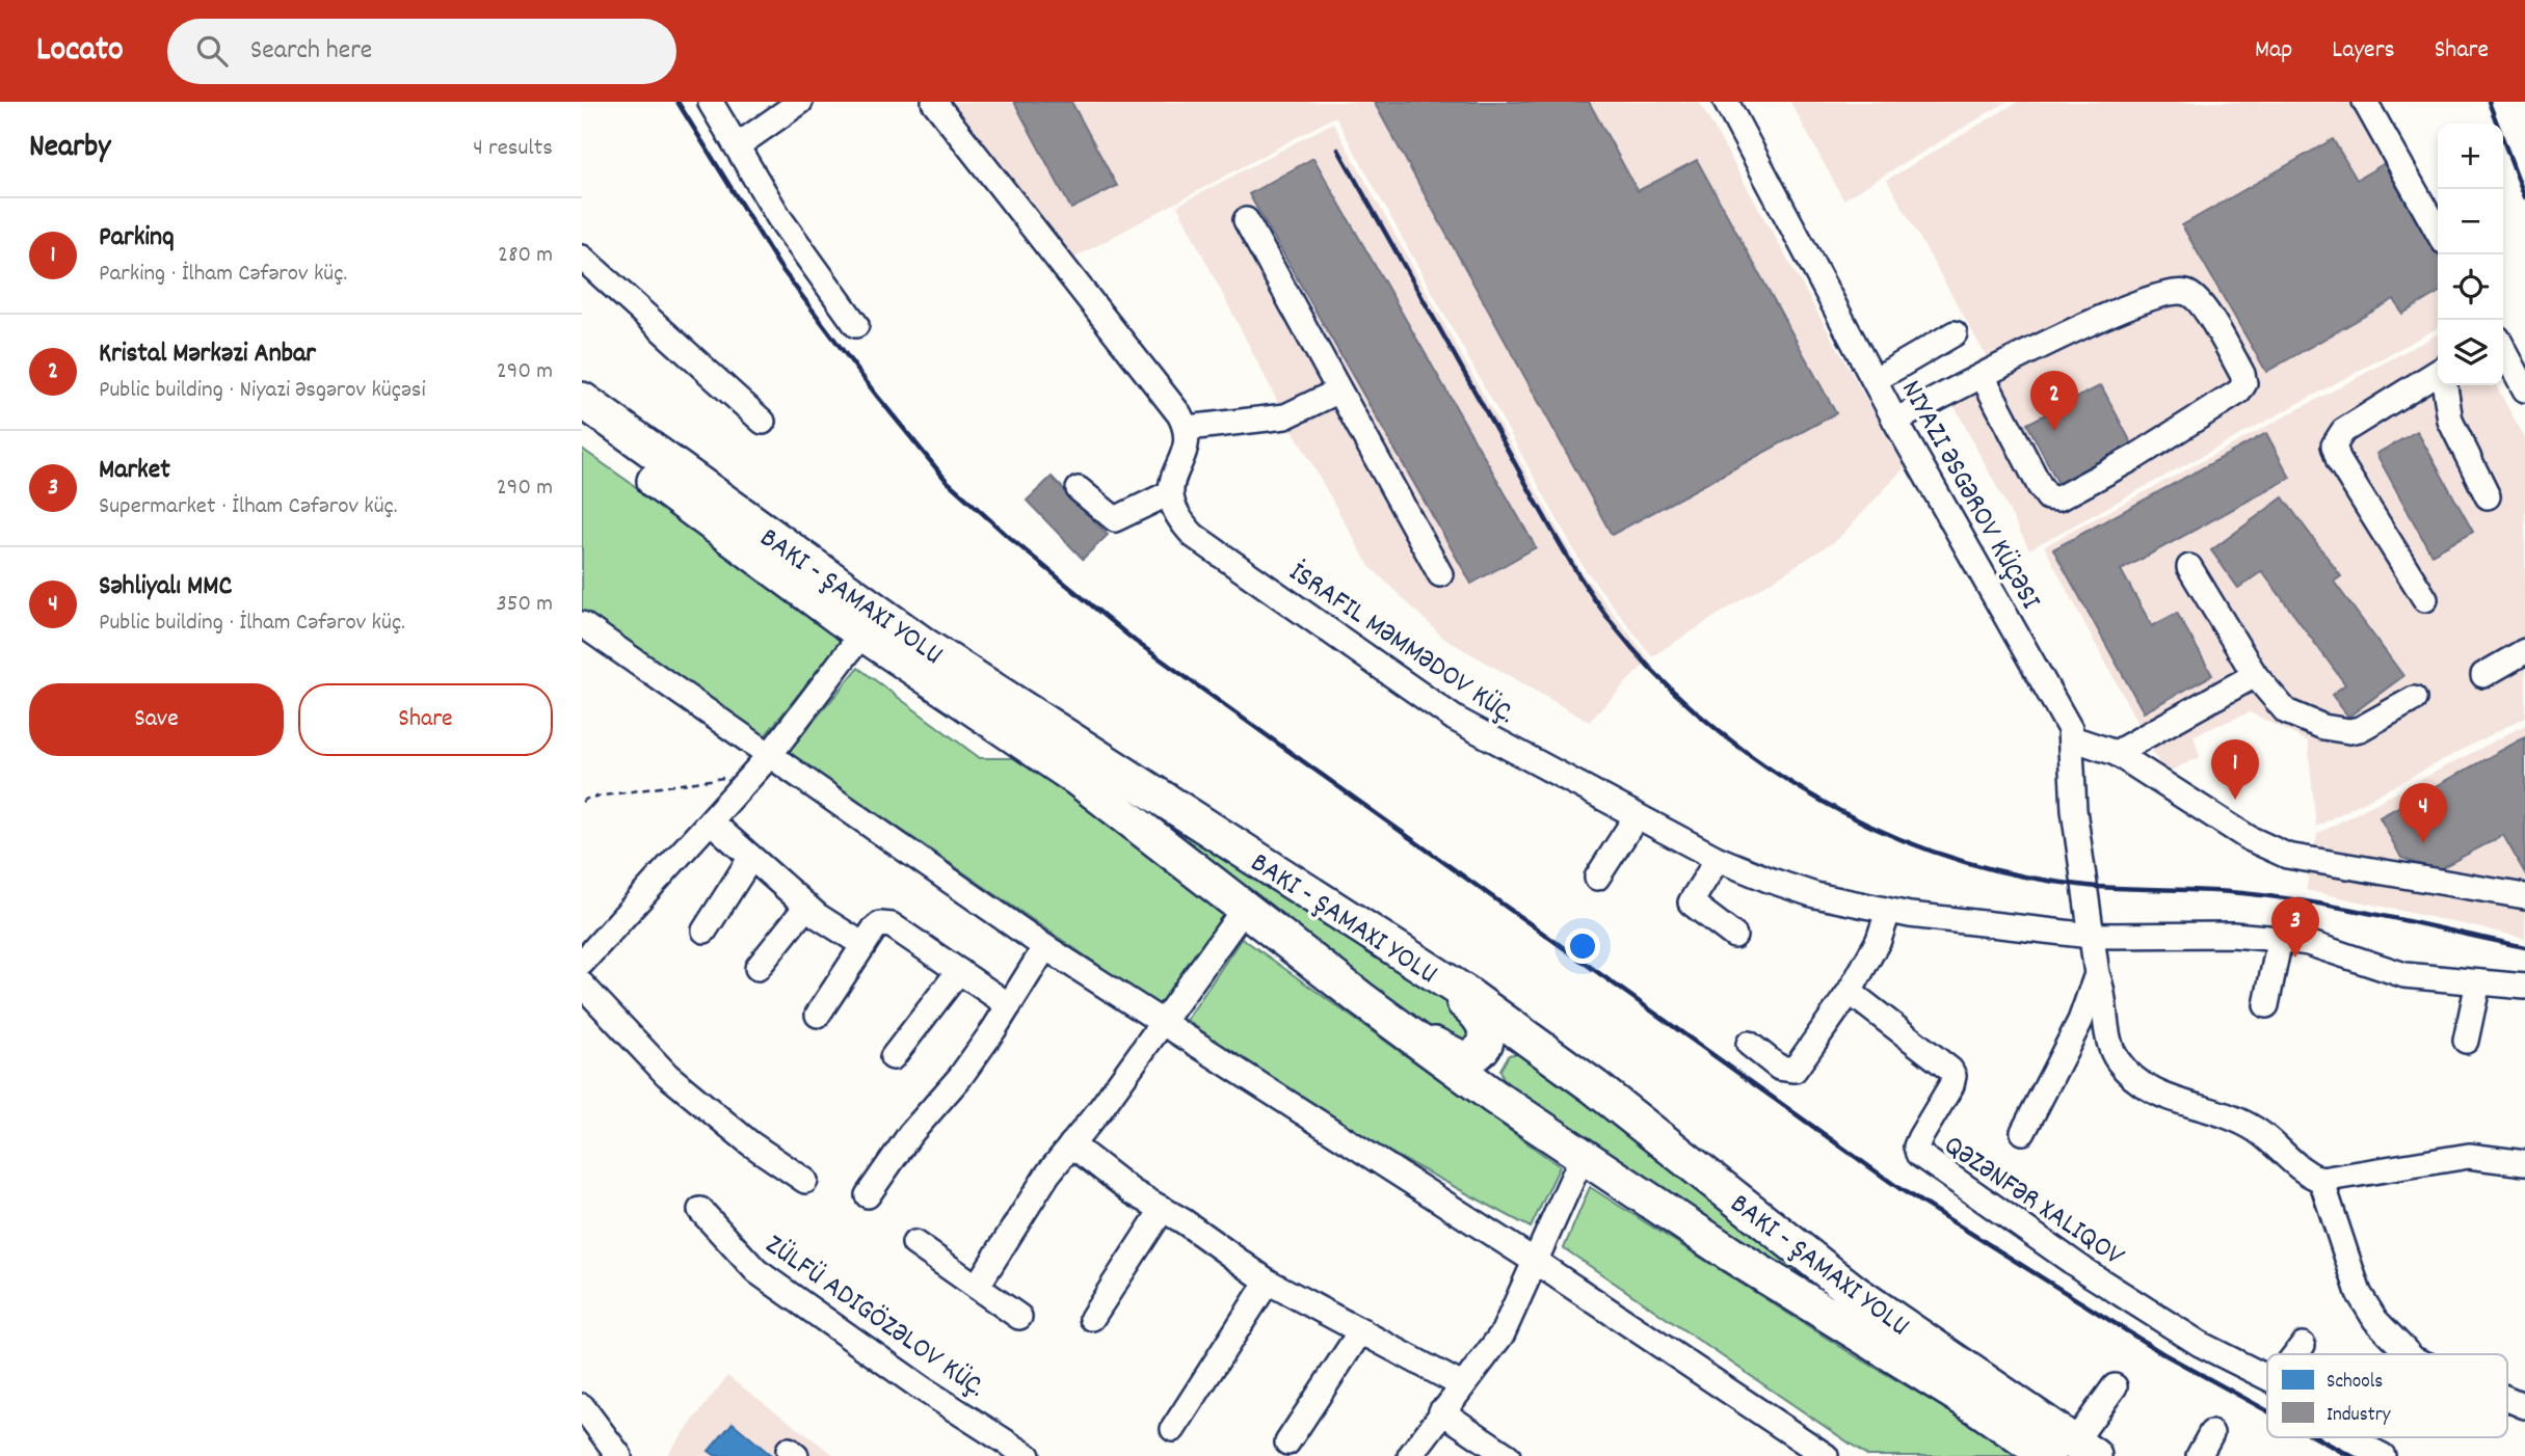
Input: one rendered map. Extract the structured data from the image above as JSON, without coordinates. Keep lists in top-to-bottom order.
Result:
{
  "streets": {
    "street": ["NIYAZI ƏSGƏROV KÜÇƏSI", "İSRAFIL MƏMMƏDOV KÜÇ."]
  },
  "crossings": [
    ["NIYAZI ƏSGƏROV KÜÇƏSI", "İSRAFIL MƏMMƏDOV KÜÇ."]
  ],
  "legend": ["Schools", "Industry"],
  "page": {
    "header": "Locato",
    "search": "Search here",
    "nav": ["Map", "Layers", "Share"],
    "heading": ["Nearby", "4 results"],
    "map_buttons": ["+", "−"],
    "list": [
      {
        "mark": "1",
        "name": "Parkinq",
        "note": "Parking · İlham Cəfərov küç.",
        "value": "280 m"
      },
      {
        "mark": "2",
        "name": "Kristal Mərkəzi Anbar",
        "note": "Public building · Niyazi Əsgərov küçəsi",
        "value": "290 m"
      },
      {
        "mark": "3",
        "name": "Market",
        "note": "Supermarket · İlham Cəfərov küç.",
        "value": "290 m"
      },
      {
        "mark": "4",
        "name": "Səhliyalı MMC",
        "note": "Public building · İlham Cəfərov küç.",
        "value": "350 m"
      }
    ],
    "pins": [
      "2",
      "1",
      "4",
      "3"
    ],
    "buttons": ["Save", "Share"]
  }
}
